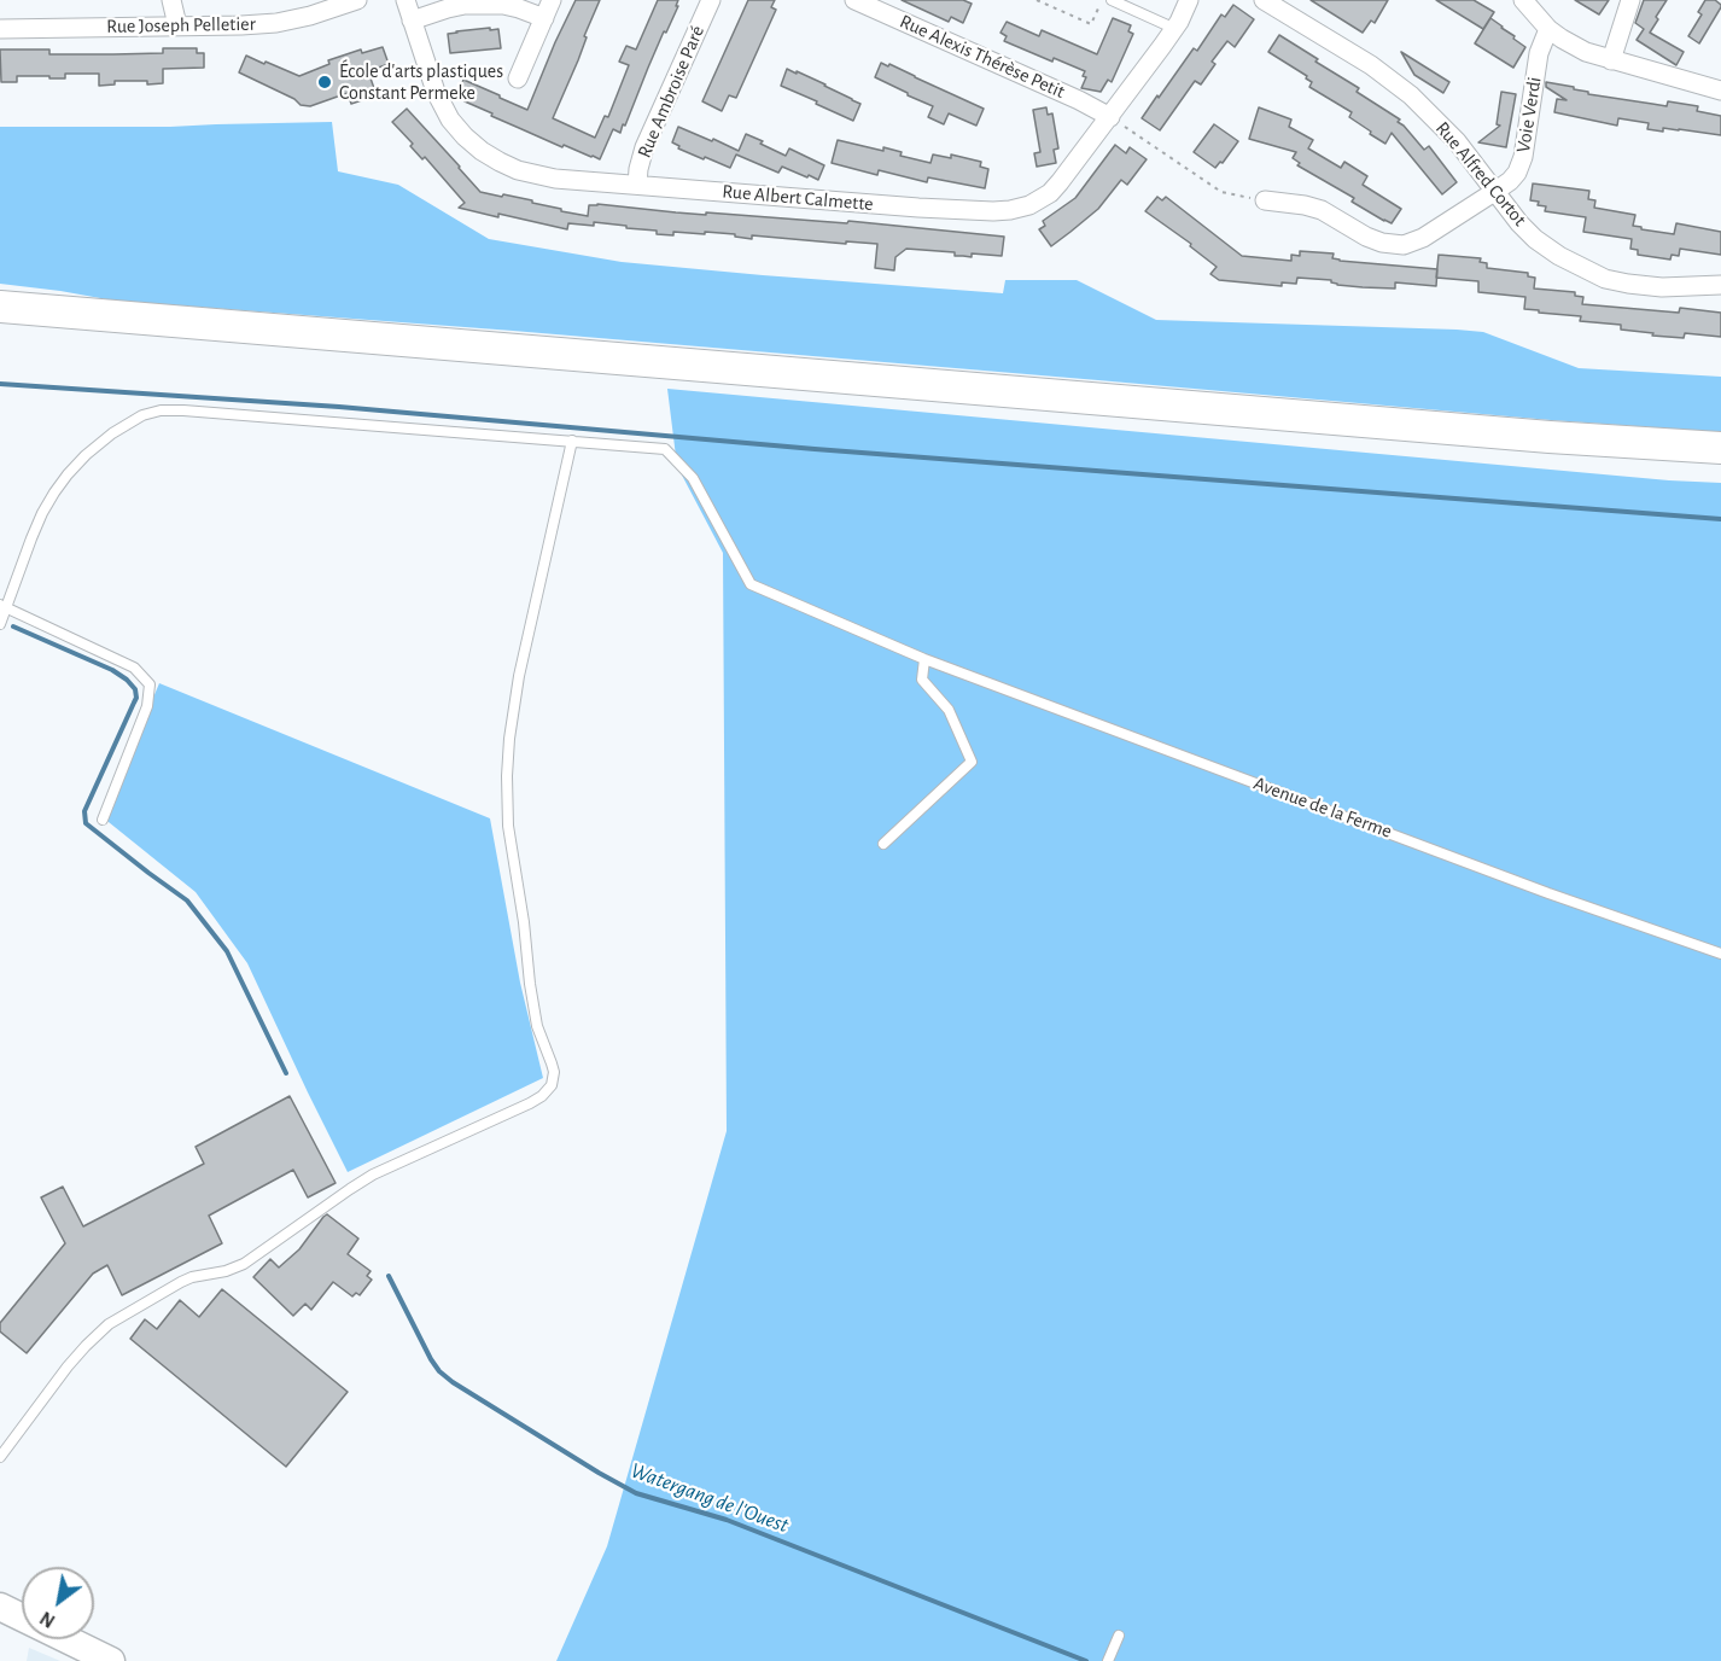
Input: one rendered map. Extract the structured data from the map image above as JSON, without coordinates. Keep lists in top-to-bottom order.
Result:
{
  "streets": {
    "street": [
      "Rue Joseph Pelletier",
      "Rue Alexis Thérèse Petit",
      "Rue Ambroise Paré",
      "Voie Verdi",
      "Rue Alfred Cortot",
      "Rue Albert Calmette"
    ],
    "lane": ["Avenue de la Ferme"]
  },
  "crossings": [
    ["Rue Alexis Thérèse Petit", "Rue Albert Calmette"],
    ["Rue Ambroise Paré", "Rue Albert Calmette"],
    ["Voie Verdi", "Rue Alfred Cortot"]
  ],
  "water": ["Watergang de l'Ouest"],
  "places": ["École d'arts plastiques Constant Permeke"],
  "north": "bottom left"
}
